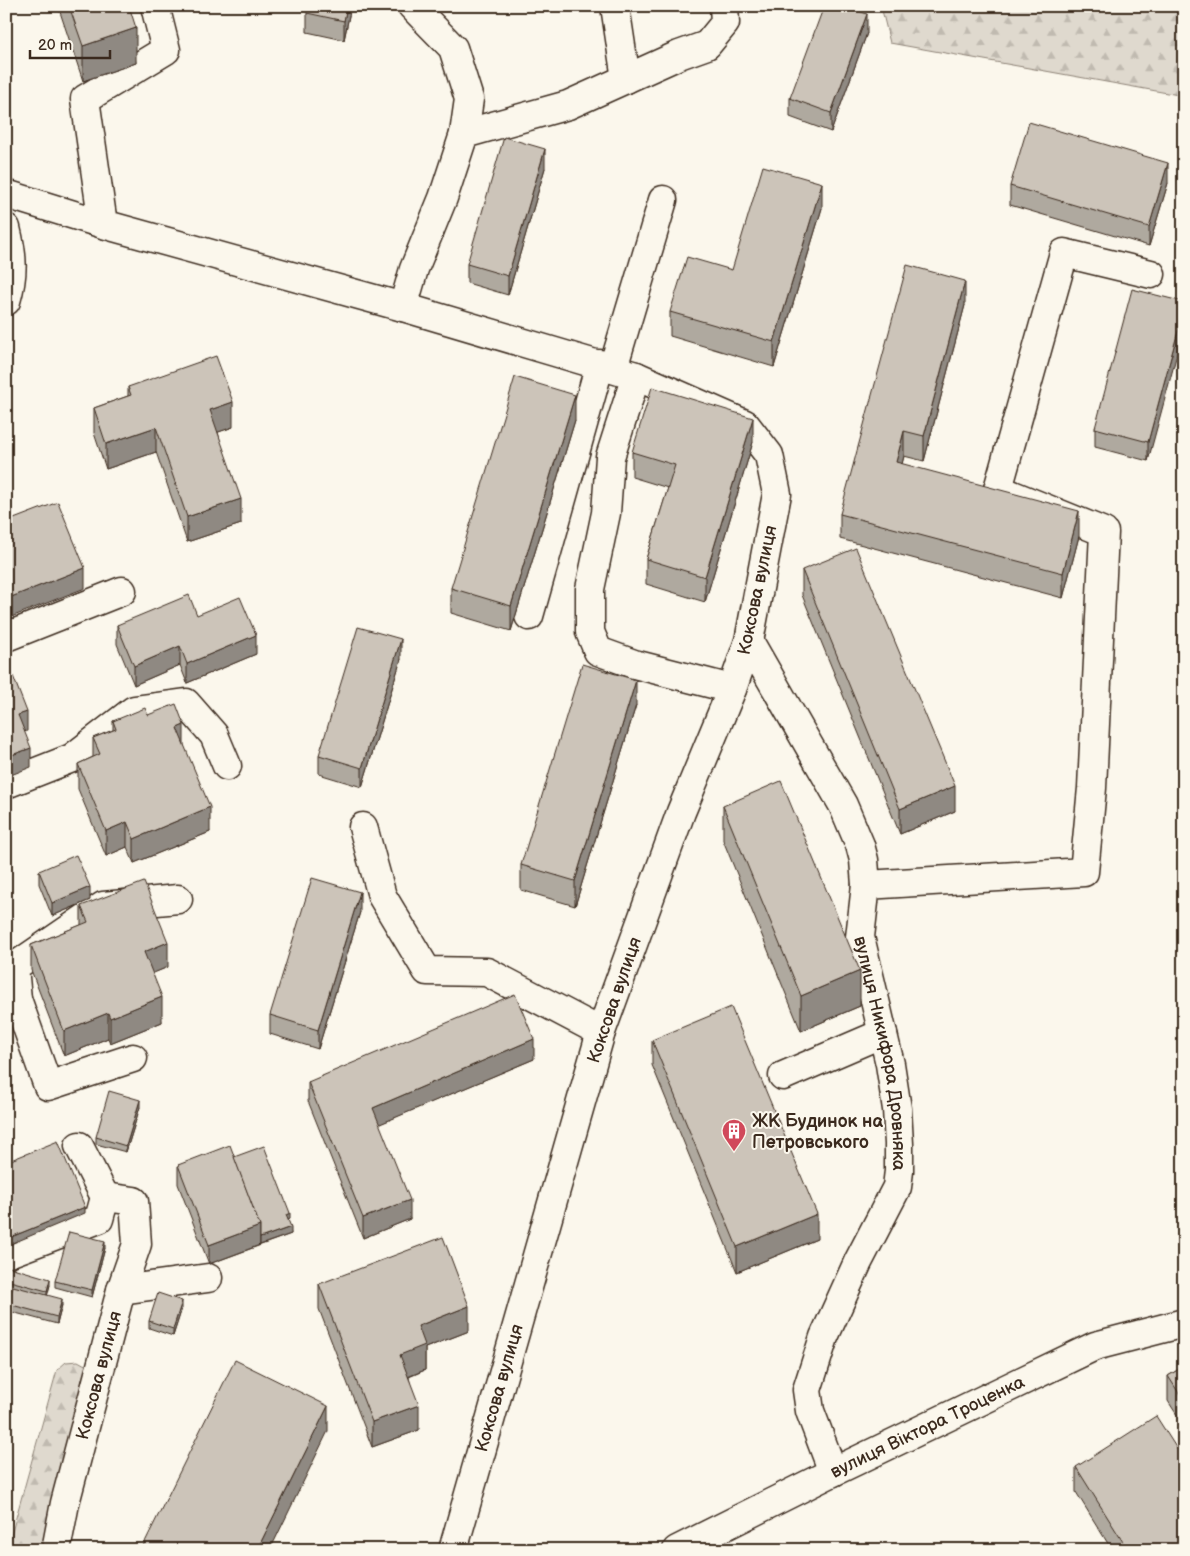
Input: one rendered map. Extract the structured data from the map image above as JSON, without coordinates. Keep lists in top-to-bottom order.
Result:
{
  "streets": {
    "street": ["Коксова вулиця", "вулиця Никифора Дровняка", "вулиця Віктора Троценка"]
  },
  "crossings": [
    ["Коксова вулиця", "вулиця Никифора Дровняка"],
    ["вулиця Никифора Дровняка", "вулиця Віктора Троценка"]
  ],
  "places": {
    "building": ["ЖК Будинок на Петровського"]
  },
  "scale_bar": "20 m"
}
